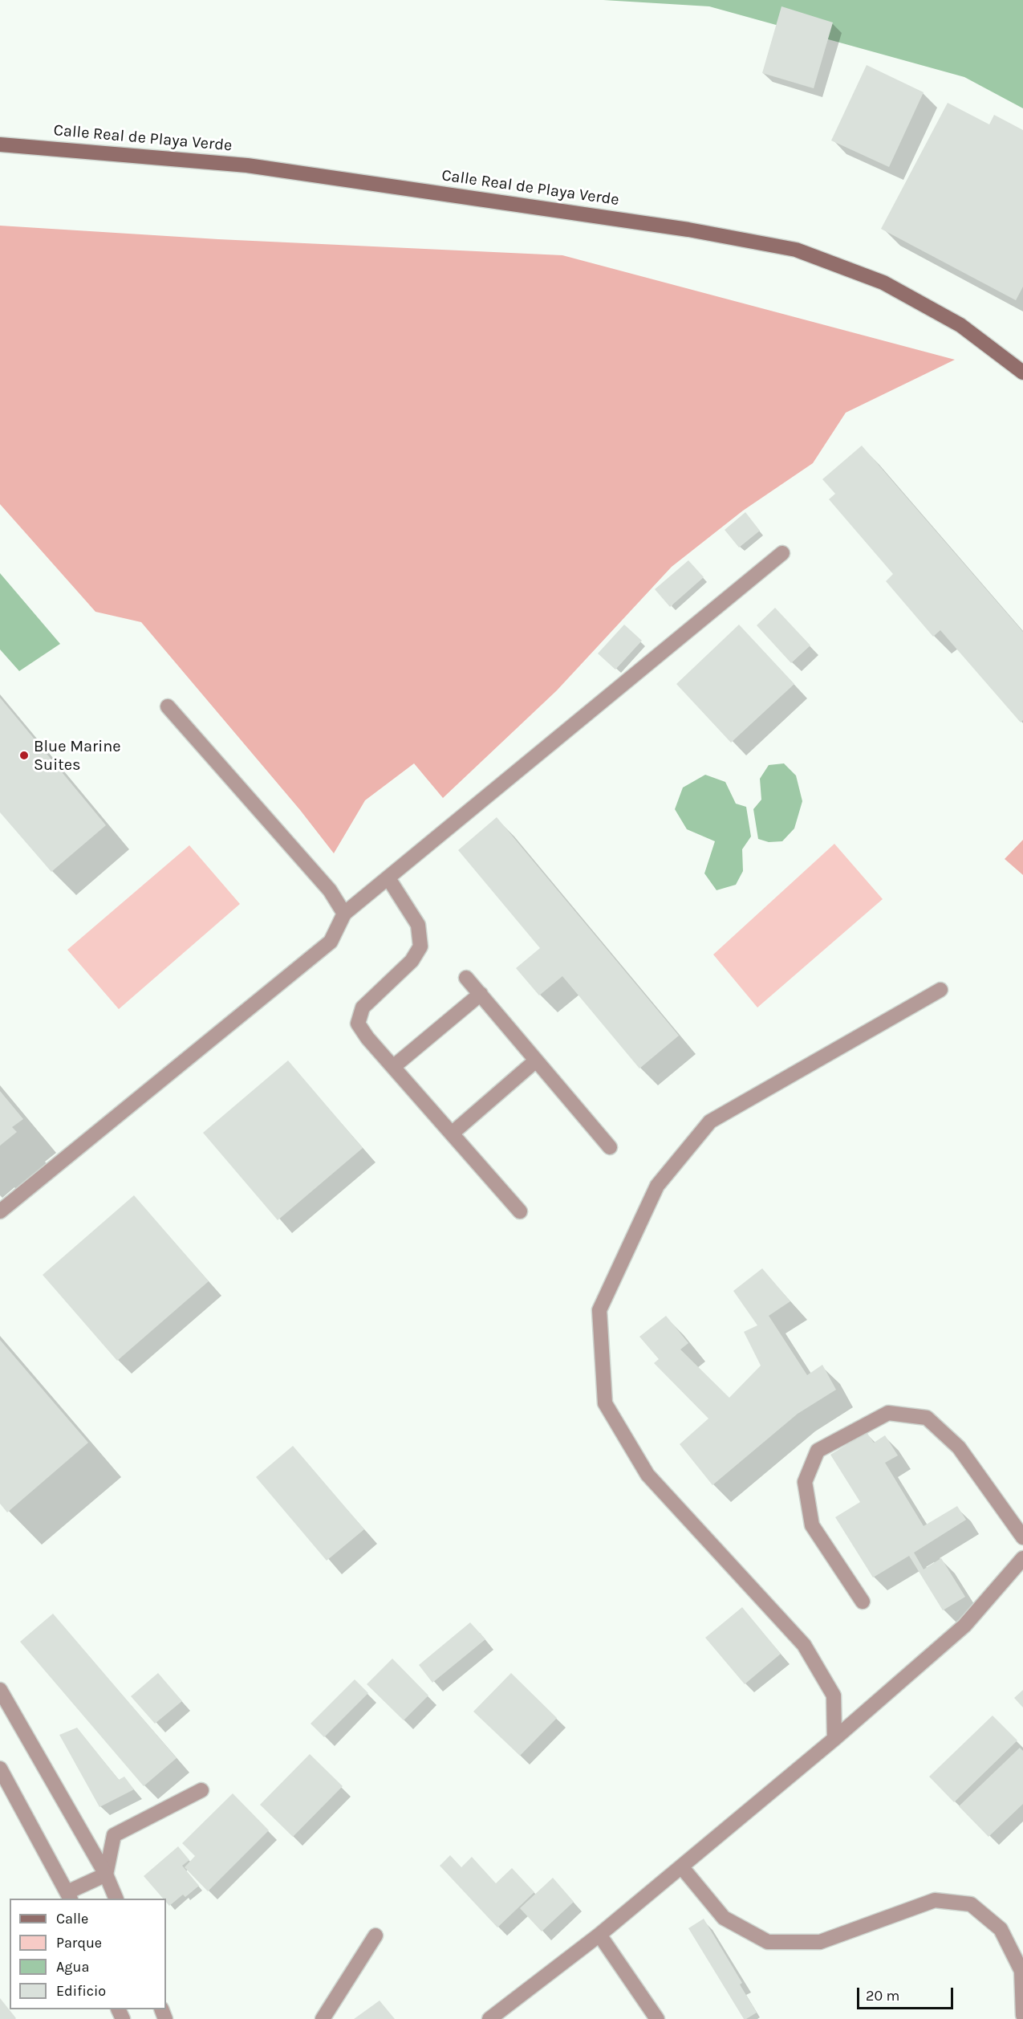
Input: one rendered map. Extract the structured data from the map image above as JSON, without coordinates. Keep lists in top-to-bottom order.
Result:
{
  "streets": {
    "street": ["Calle Real de Playa Verde"]
  },
  "places": ["Blue Marine Suites"],
  "legend": [
    "Calle",
    "Parque",
    "Agua",
    "Edificio"
  ],
  "scale_bar": "20 m"
}
